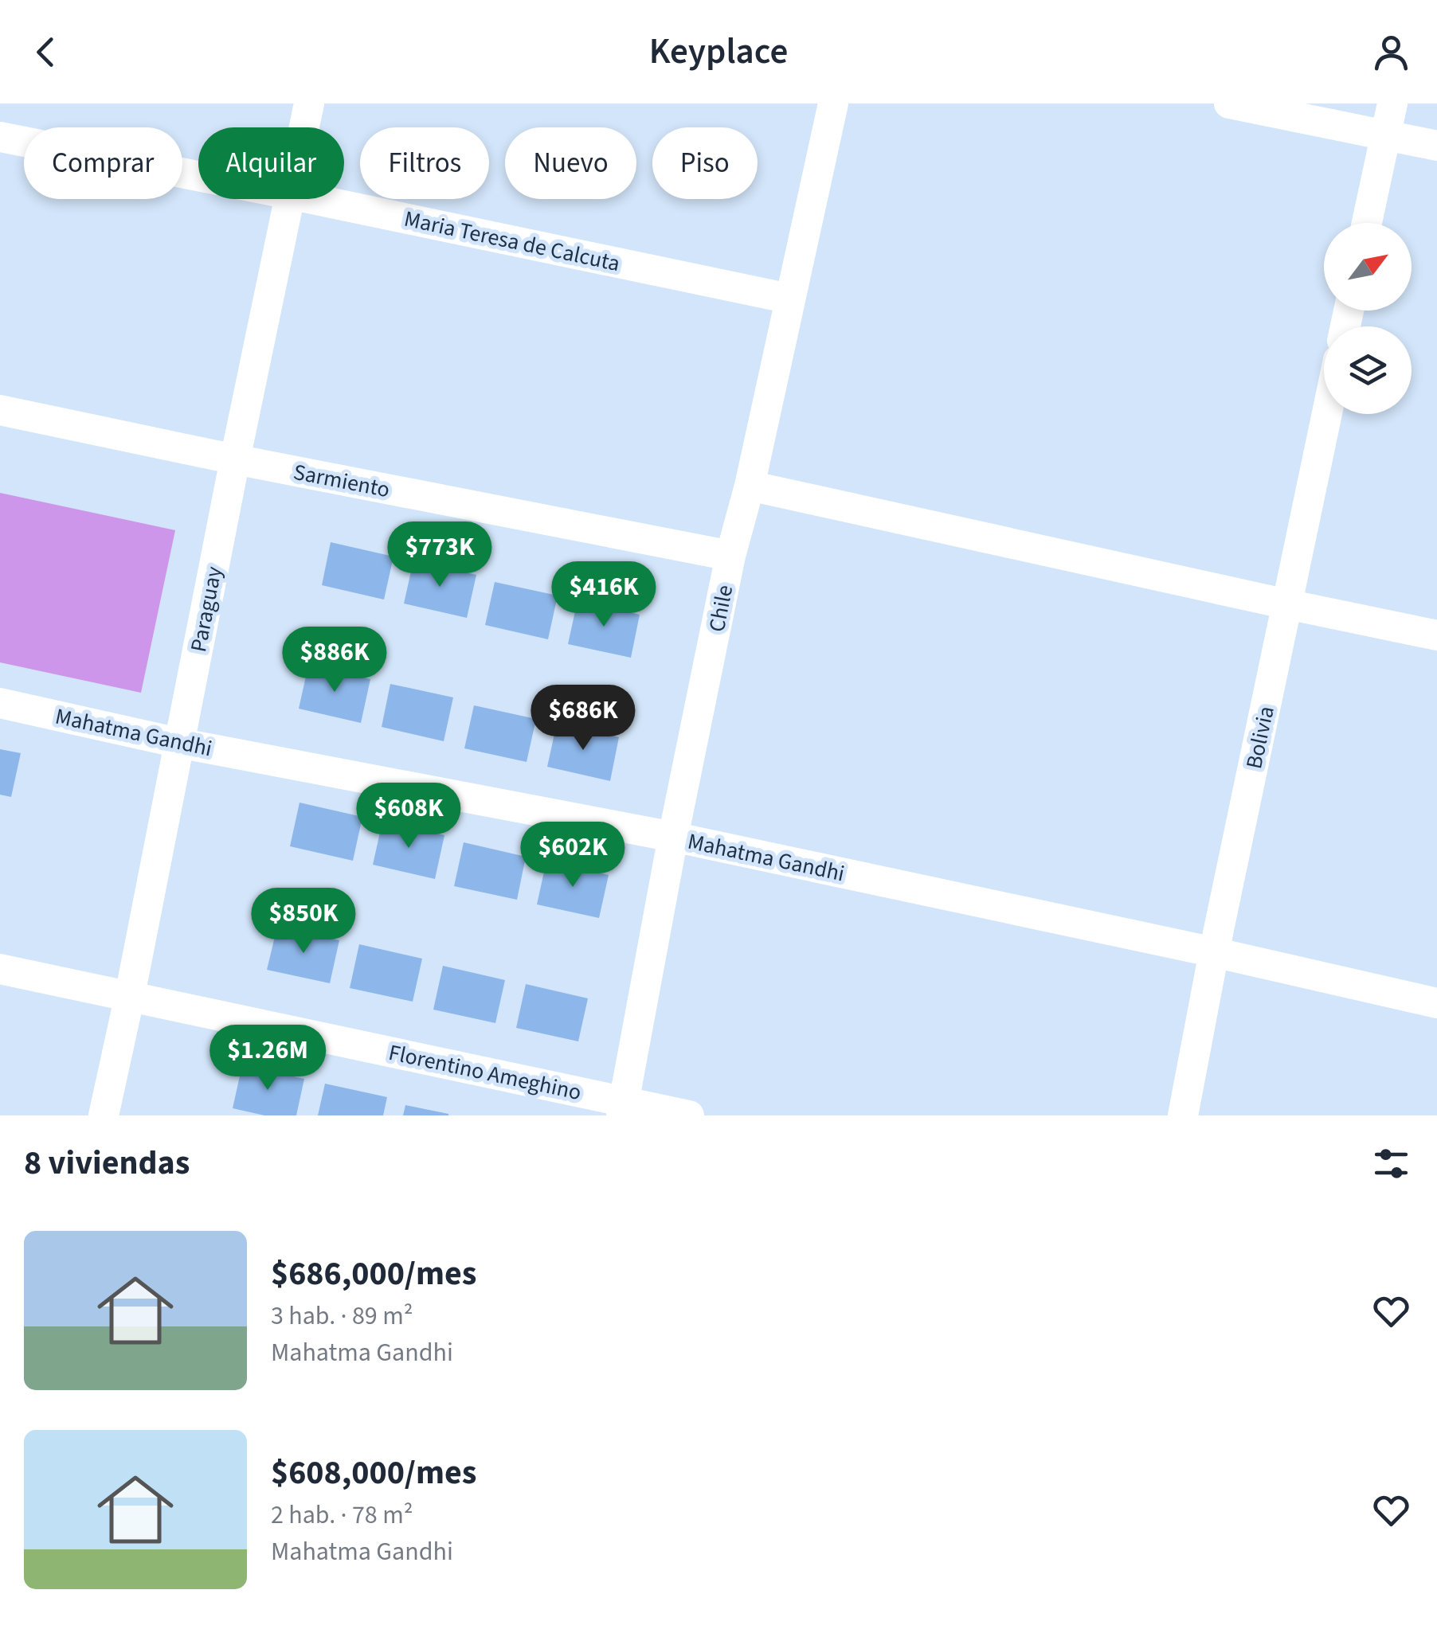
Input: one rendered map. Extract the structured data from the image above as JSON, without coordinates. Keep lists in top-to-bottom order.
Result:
{
  "streets": {
    "street": [
      "Maria Teresa de Calcuta",
      "Sarmiento",
      "Chile",
      "Paraguay",
      "Mahatma Gandhi",
      "Bolivia",
      "Florentino Ameghino"
    ]
  },
  "crossings": [
    ["Maria Teresa de Calcuta", "Chile"],
    ["Sarmiento", "Chile"],
    ["Sarmiento", "Paraguay"],
    ["Chile", "Mahatma Gandhi"],
    ["Chile", "Florentino Ameghino"],
    ["Paraguay", "Mahatma Gandhi"],
    ["Paraguay", "Florentino Ameghino"],
    ["Mahatma Gandhi", "Bolivia"]
  ],
  "north": "top right",
  "page": {
    "header": "Keyplace",
    "chip": [
      "Comprar",
      "Alquilar",
      "Filtros",
      "Nuevo",
      "Piso"
    ],
    "price": [
      "$773K",
      "$416K",
      "$886K",
      "$686K",
      "$608K",
      "$602K",
      "$850K",
      "$1.26M"
    ],
    "heading": "8 viviendas",
    "list": [
      {
        "name": "$686,000/mes",
        "note": "3 hab. · 89 m² · Mahatma Gandhi"
      },
      {
        "name": "$608,000/mes",
        "note": "2 hab. · 78 m² · Mahatma Gandhi"
      }
    ]
  }
}
